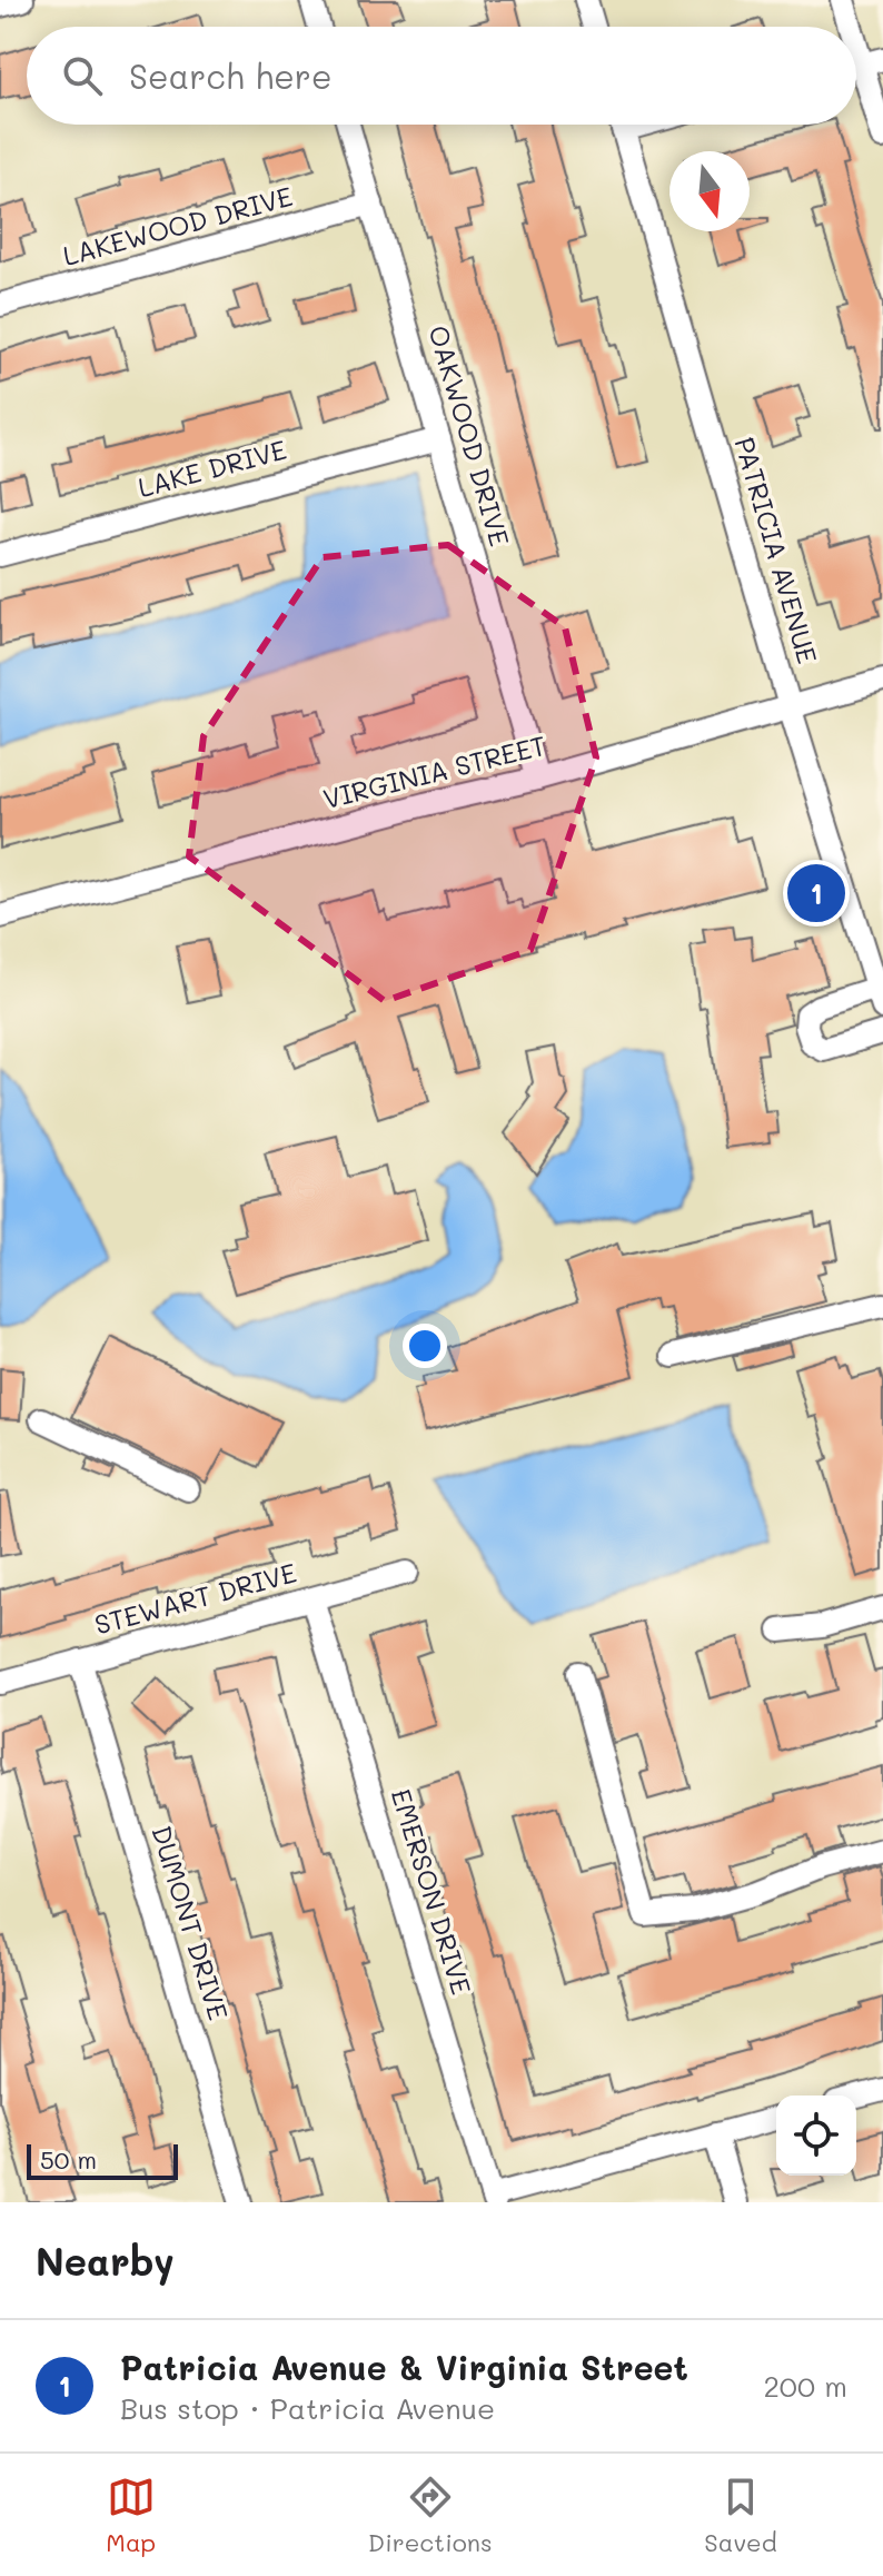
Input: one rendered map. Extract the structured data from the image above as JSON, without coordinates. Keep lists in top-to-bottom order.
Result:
{
  "streets": {
    "street": [
      "LAKEWOOD DRIVE",
      "OAKWOOD DRIVE",
      "LAKE DRIVE",
      "PATRICIA AVENUE",
      "VIRGINIA STREET",
      "STEWART DRIVE",
      "EMERSON DRIVE",
      "DUMONT DRIVE"
    ]
  },
  "crossings": [
    ["LAKEWOOD DRIVE", "OAKWOOD DRIVE"],
    ["OAKWOOD DRIVE", "LAKE DRIVE"],
    ["OAKWOOD DRIVE", "VIRGINIA STREET"],
    ["PATRICIA AVENUE", "VIRGINIA STREET"],
    ["STEWART DRIVE", "EMERSON DRIVE"],
    ["STEWART DRIVE", "DUMONT DRIVE"]
  ],
  "scale_bar": "50 m",
  "north": "bottom",
  "page": {
    "search": "Search here",
    "pins": "1",
    "scale": "50 m",
    "heading": "Nearby",
    "list": [
      {
        "mark": "1",
        "name": "Patricia Avenue & Virginia Street",
        "note": "Bus stop · Patricia Avenue",
        "value": "200 m"
      }
    ],
    "nav": ["Map", "Directions", "Saved"]
  }
}
